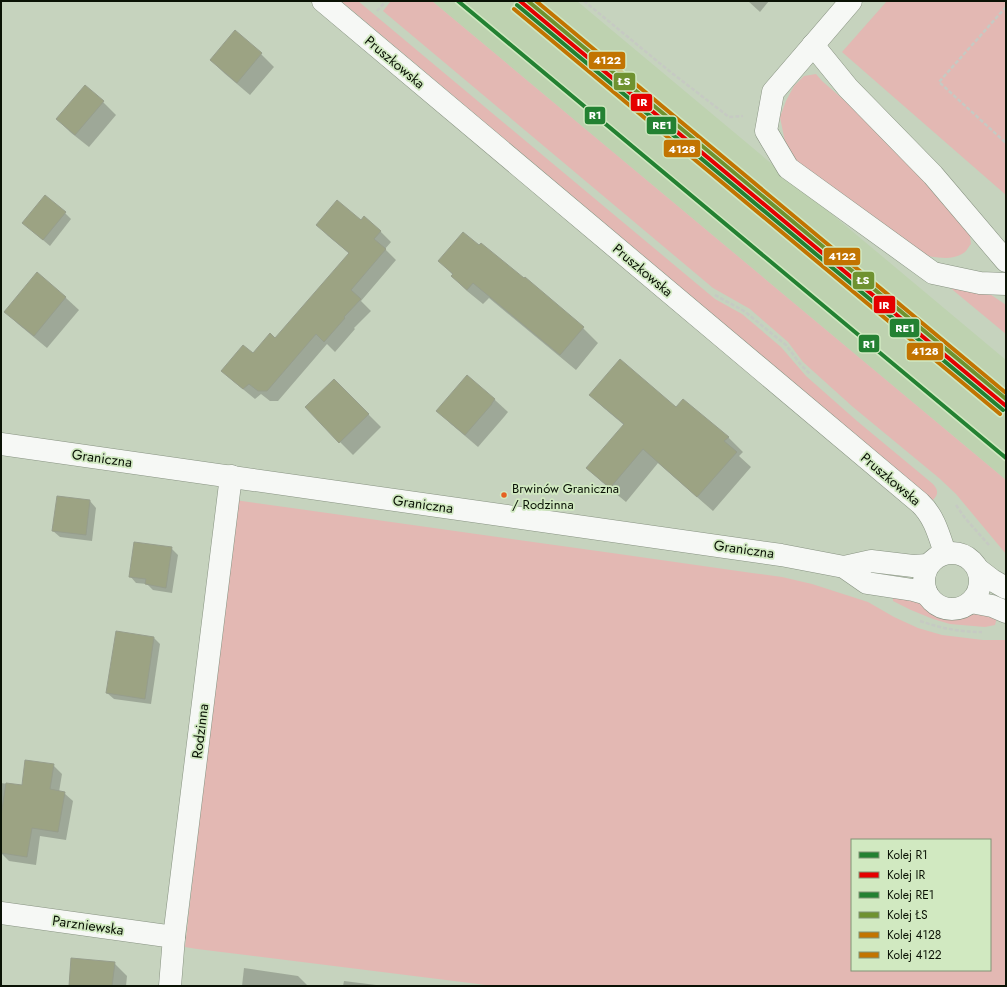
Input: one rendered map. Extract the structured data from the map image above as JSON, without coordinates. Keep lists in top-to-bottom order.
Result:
{
  "streets": {
    "street": [
      "Pruszkowska",
      "Graniczna",
      "Rodzinna",
      "Parzniewska"
    ]
  },
  "crossings": [
    ["Pruszkowska", "Graniczna"],
    ["Graniczna", "Rodzinna"],
    ["Rodzinna", "Parzniewska"]
  ],
  "places": ["Brwinów Graniczna / Rodzinna"],
  "lines": [
    "rail line R1",
    "rail line IR",
    "rail line ŁS",
    "rail line 4122",
    "rail line RE1",
    "rail line 4128"
  ],
  "legend": [
    "Kolej R1",
    "Kolej IR",
    "Kolej RE1",
    "Kolej ŁS",
    "Kolej 4128",
    "Kolej 4122"
  ]
}
